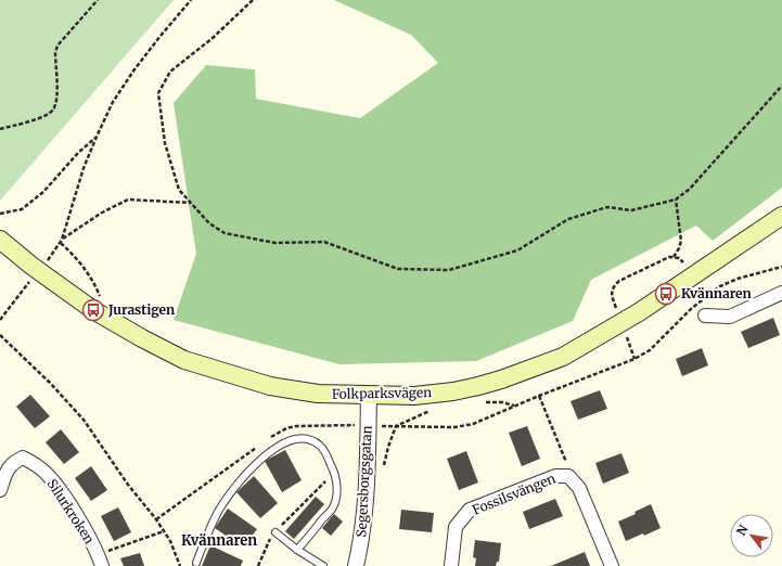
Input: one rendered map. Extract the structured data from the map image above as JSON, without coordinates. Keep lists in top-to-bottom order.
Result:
{
  "streets": {
    "main road": ["Folkparksvägen"],
    "street": ["Segersborgsgatan", "Fossilsvängen", "Silurkroken"]
  },
  "crossings": [
    ["Folkparksvägen", "Segersborgsgatan"]
  ],
  "districts": ["Kvännaren"],
  "places": {
    "bus stop": ["Kvännaren", "Jurastigen"]
  },
  "north": "top left"
}
